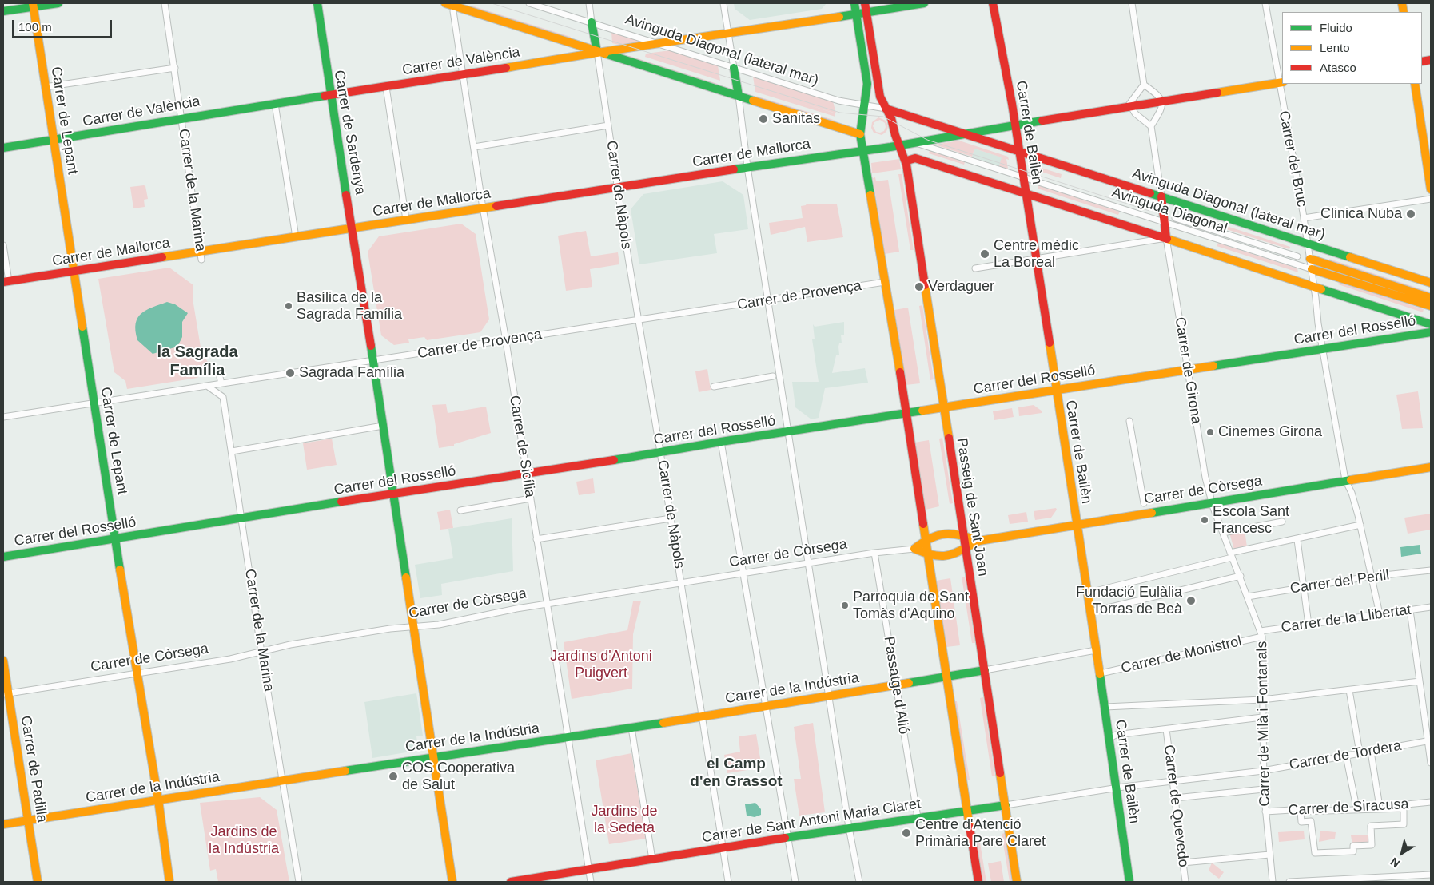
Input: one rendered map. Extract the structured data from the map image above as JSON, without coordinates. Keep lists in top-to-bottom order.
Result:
{
  "streets": {
    "main road": [
      "Avinguda Diagonal (lateral mar)",
      "Carrer de València",
      "Carrer de Lepant",
      "Carrer de Sardenya",
      "Carrer de Bailèn",
      "Carrer de Mallorca",
      "Avinguda Diagonal",
      "Carrer del Rosselló",
      "Carrer de Còrsega",
      "Passeig de Sant Joan",
      "Carrer de la Indústria",
      "Carrer de Padilla",
      "Carrer de Sant Antoni Maria Claret"
    ],
    "street": [
      "Carrer del Bruc",
      "Carrer de la Marina",
      "Carrer de Nàpols",
      "Carrer de Provença",
      "Carrer de Girona",
      "Carrer de Sicília",
      "Carrer del Perill",
      "Carrer de la Llibertat",
      "Carrer de Monistrol",
      "Passatge d'Alió",
      "Carrer de Milà i Fontanals",
      "Carrer de Tordera",
      "Carrer de Quevedo",
      "Carrer de Siracusa"
    ]
  },
  "crossings": [
    ["Avinguda Diagonal (lateral mar)", "Carrer de València"],
    ["Avinguda Diagonal (lateral mar)", "Carrer de Bailèn"],
    ["Avinguda Diagonal (lateral mar)", "Carrer del Bruc"],
    ["Avinguda Diagonal (lateral mar)", "Passeig de Sant Joan"],
    ["Carrer de València", "Carrer de Lepant"],
    ["Carrer de València", "Carrer de Sardenya"],
    ["Carrer de València", "Carrer de la Marina"],
    ["Carrer de València", "Carrer de Nàpols"],
    ["Carrer de València", "Carrer de Sicília"],
    ["Carrer de Lepant", "Carrer de Mallorca"],
    ["Carrer de Lepant", "Carrer de Provença"],
    ["Carrer de Lepant", "Carrer del Rosselló"],
    ["Carrer de Lepant", "Carrer de Còrsega"],
    ["Carrer de Lepant", "Carrer de la Indústria"],
    ["Carrer de Sardenya", "Carrer de Mallorca"],
    ["Carrer de Sardenya", "Carrer de Provença"],
    ["Carrer de Sardenya", "Carrer del Rosselló"],
    ["Carrer de Sardenya", "Carrer de Còrsega"],
    ["Carrer de Sardenya", "Carrer de la Indústria"],
    ["Carrer de Bailèn", "Avinguda Diagonal"],
    ["Carrer de Bailèn", "Carrer del Rosselló"],
    ["Carrer de Bailèn", "Carrer de Còrsega"],
    ["Carrer de Bailèn", "Carrer de Monistrol"],
    ["Carrer de Bailèn", "Carrer de Tordera"],
    ["Carrer de Bailèn", "Carrer de Sant Antoni Maria Claret"],
    ["Carrer de Mallorca", "Carrer de la Marina"],
    ["Carrer de Mallorca", "Carrer de Nàpols"],
    ["Carrer de Mallorca", "Carrer de Sicília"],
    ["Carrer de Mallorca", "Passeig de Sant Joan"],
    ["Carrer del Bruc", "Avinguda Diagonal"],
    ["Carrer del Bruc", "Carrer del Rosselló"],
    ["Carrer del Bruc", "Carrer de Còrsega"],
    ["Carrer del Bruc", "Carrer del Perill"],
    ["Carrer del Bruc", "Carrer de la Llibertat"],
    ["Carrer de la Marina", "Carrer de Provença"],
    ["Carrer de la Marina", "Carrer del Rosselló"],
    ["Carrer de la Marina", "Carrer de Còrsega"],
    ["Carrer de la Marina", "Carrer de la Indústria"],
    ["Carrer de Nàpols", "Carrer de Provença"],
    ["Carrer de Nàpols", "Carrer del Rosselló"],
    ["Carrer de Nàpols", "Carrer de Còrsega"],
    ["Carrer de Nàpols", "Carrer de la Indústria"],
    ["Carrer de Nàpols", "Carrer de Sant Antoni Maria Claret"],
    ["Carrer de Provença", "Carrer de Sicília"],
    ["Carrer del Rosselló", "Carrer de Girona"],
    ["Carrer del Rosselló", "Carrer de Sicília"],
    ["Carrer del Rosselló", "Passeig de Sant Joan"],
    ["Carrer de Girona", "Carrer de Còrsega"],
    ["Carrer de Girona", "Carrer de Milà i Fontanals"],
    ["Carrer de Sicília", "Carrer de Còrsega"],
    ["Carrer de Sicília", "Carrer de la Indústria"],
    ["Carrer de Sicília", "Carrer de Sant Antoni Maria Claret"],
    ["Carrer de Còrsega", "Passatge d'Alió"],
    ["Carrer de Còrsega", "Carrer de Milà i Fontanals"],
    ["Carrer de Còrsega", "Carrer de Padilla"],
    ["Passeig de Sant Joan", "Carrer de la Indústria"],
    ["Passeig de Sant Joan", "Carrer de Sant Antoni Maria Claret"],
    ["Carrer del Perill", "Carrer de Milà i Fontanals"],
    ["Carrer de la Llibertat", "Carrer de Monistrol"],
    ["Carrer de la Llibertat", "Carrer de Milà i Fontanals"],
    ["Carrer de Monistrol", "Carrer de Milà i Fontanals"],
    ["Passatge d'Alió", "Carrer de la Indústria"],
    ["Passatge d'Alió", "Carrer de Sant Antoni Maria Claret"],
    ["Carrer de la Indústria", "Carrer de Padilla"],
    ["Carrer de Milà i Fontanals", "Carrer de Tordera"],
    ["Carrer de Milà i Fontanals", "Carrer de Siracusa"],
    ["Carrer de Tordera", "Carrer de Quevedo"],
    ["Carrer de Tordera", "Carrer de Sant Antoni Maria Claret"]
  ],
  "districts": ["la Sagrada Família", "el Camp d'en Grassot"],
  "parks": ["Jardins d'Antoni Puigvert", "Jardins de la Sedeta", "Jardins de la Indústria"],
  "places": [
    "Sanitas",
    "Clinica Nuba",
    "Centre mèdic La Boreal",
    "Verdaguer",
    "Basílica de la Sagrada Família",
    "Sagrada Família",
    "Cinemes Girona",
    "Escola Sant Francesc",
    "Fundació Eulàlia Torras de Beà",
    "Parroquia de Sant Tomàs d'Aquino",
    "COS Cooperativa de Salut",
    "Centre d'Atenció Primària Pare Claret"
  ],
  "legend": ["Fluido", "Lento", "Atasco"],
  "scale_bar": "100 m",
  "north": "bottom left"
}
